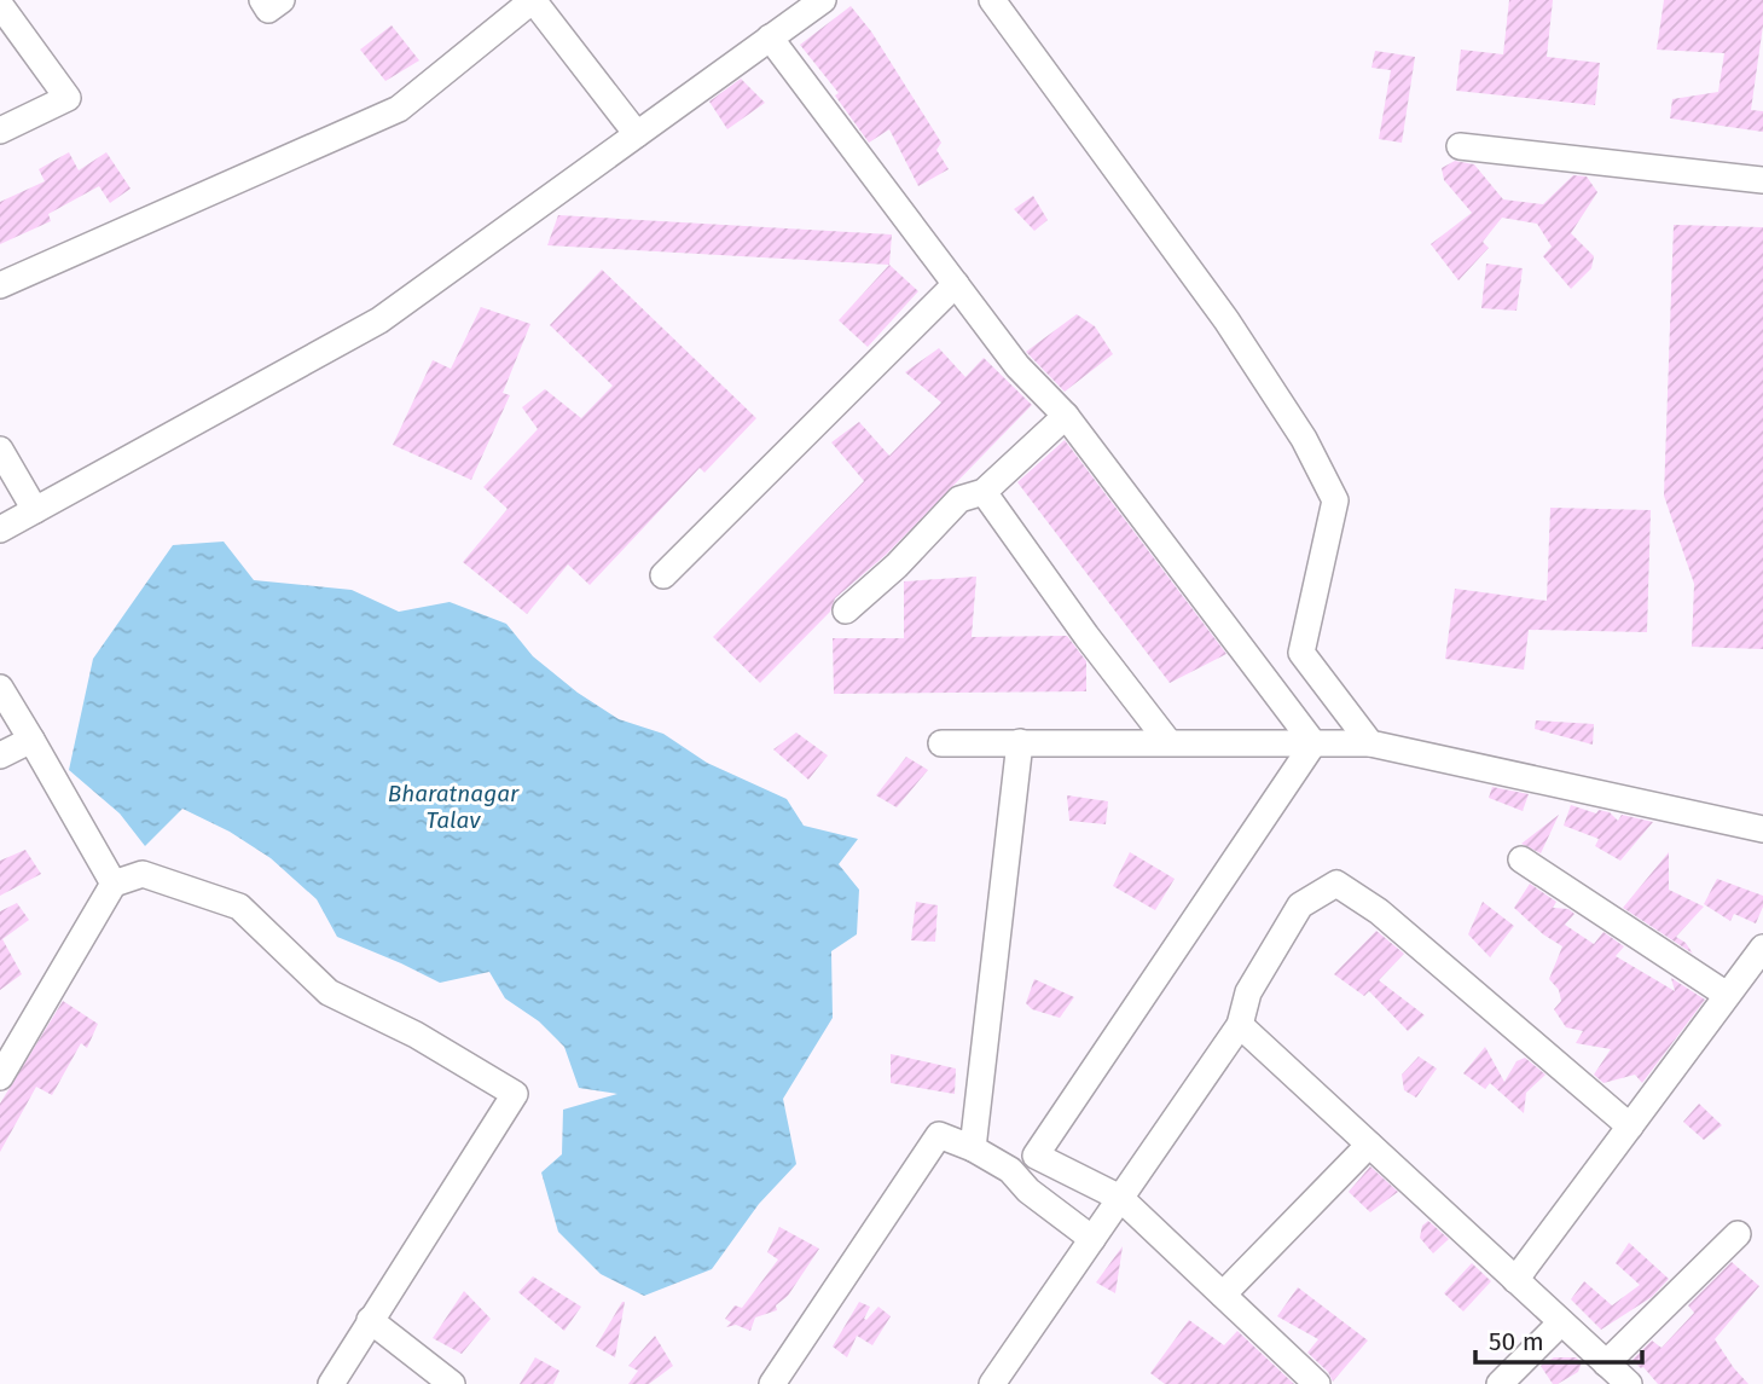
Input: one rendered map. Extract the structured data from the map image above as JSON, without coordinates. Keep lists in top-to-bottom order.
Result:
{
  "water": ["Bharatnagar Talav"],
  "scale_bar": "50 m"
}
